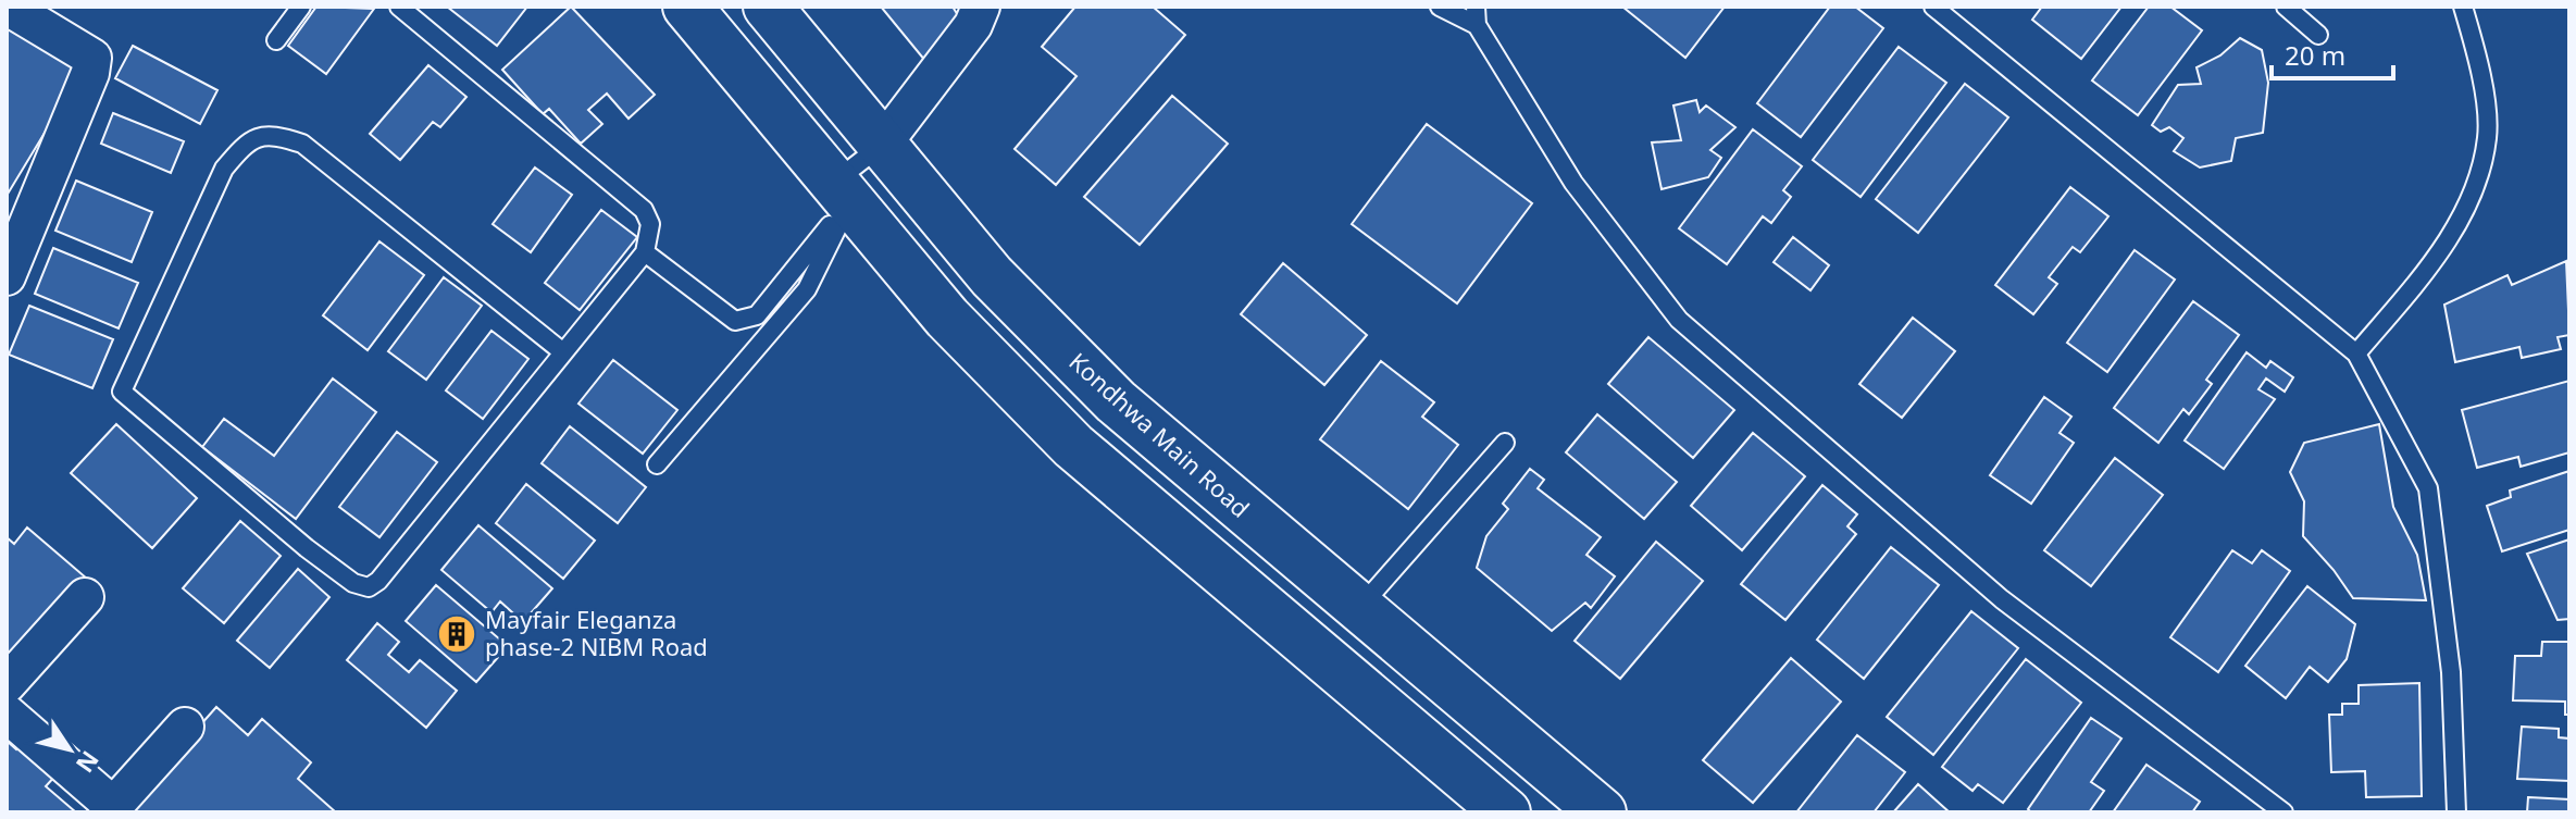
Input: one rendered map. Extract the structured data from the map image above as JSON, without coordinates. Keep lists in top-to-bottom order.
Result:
{
  "streets": {
    "main road": ["Kondhwa Main Road"]
  },
  "places": {
    "building": ["Mayfair Eleganza phase-2 NIBM Road"]
  },
  "scale_bar": "20 m",
  "north": "bottom right"
}
